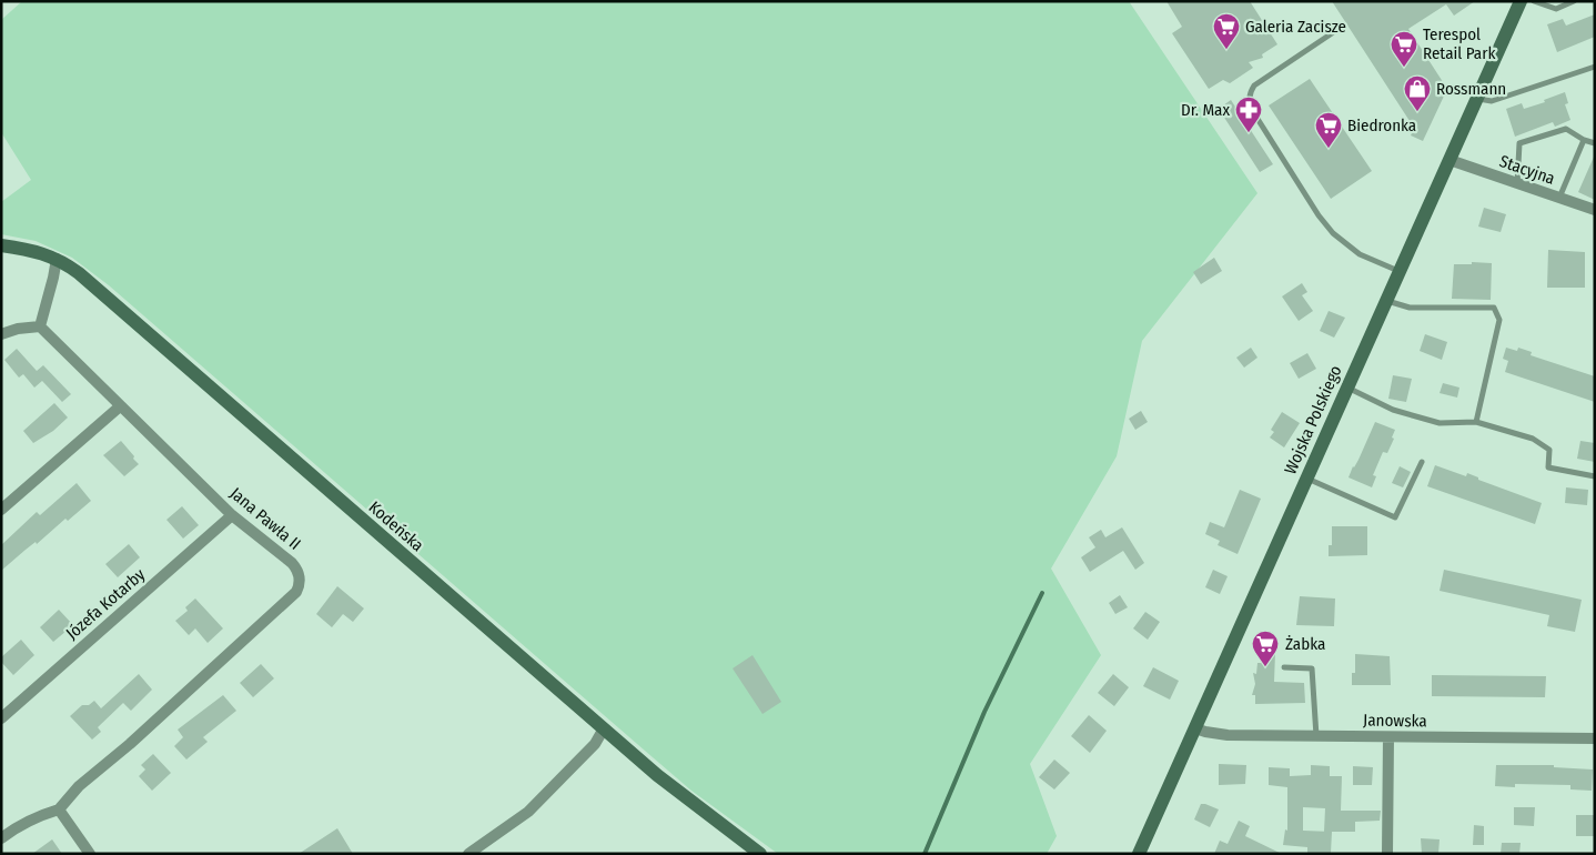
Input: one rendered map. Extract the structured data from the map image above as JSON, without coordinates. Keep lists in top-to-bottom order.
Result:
{
  "streets": {
    "main road": ["Wojska Polskiego", "Kodeńska"],
    "street": [
      "Stacyjna",
      "Jana Pawła II",
      "Józefa Kotarby",
      "Janowska"
    ]
  },
  "crossings": [
    ["Stacyjna", "Wojska Polskiego"],
    ["Wojska Polskiego", "Janowska"],
    ["Jana Pawła II", "Józefa Kotarby"]
  ],
  "places": {
    "supermarket": [
      "Galeria Zacisze",
      "Terespol Retail Park",
      "Biedronka",
      "Żabka"
    ],
    "shop": ["Rossmann"],
    "pharmacy": ["Dr. Max"]
  }
}
